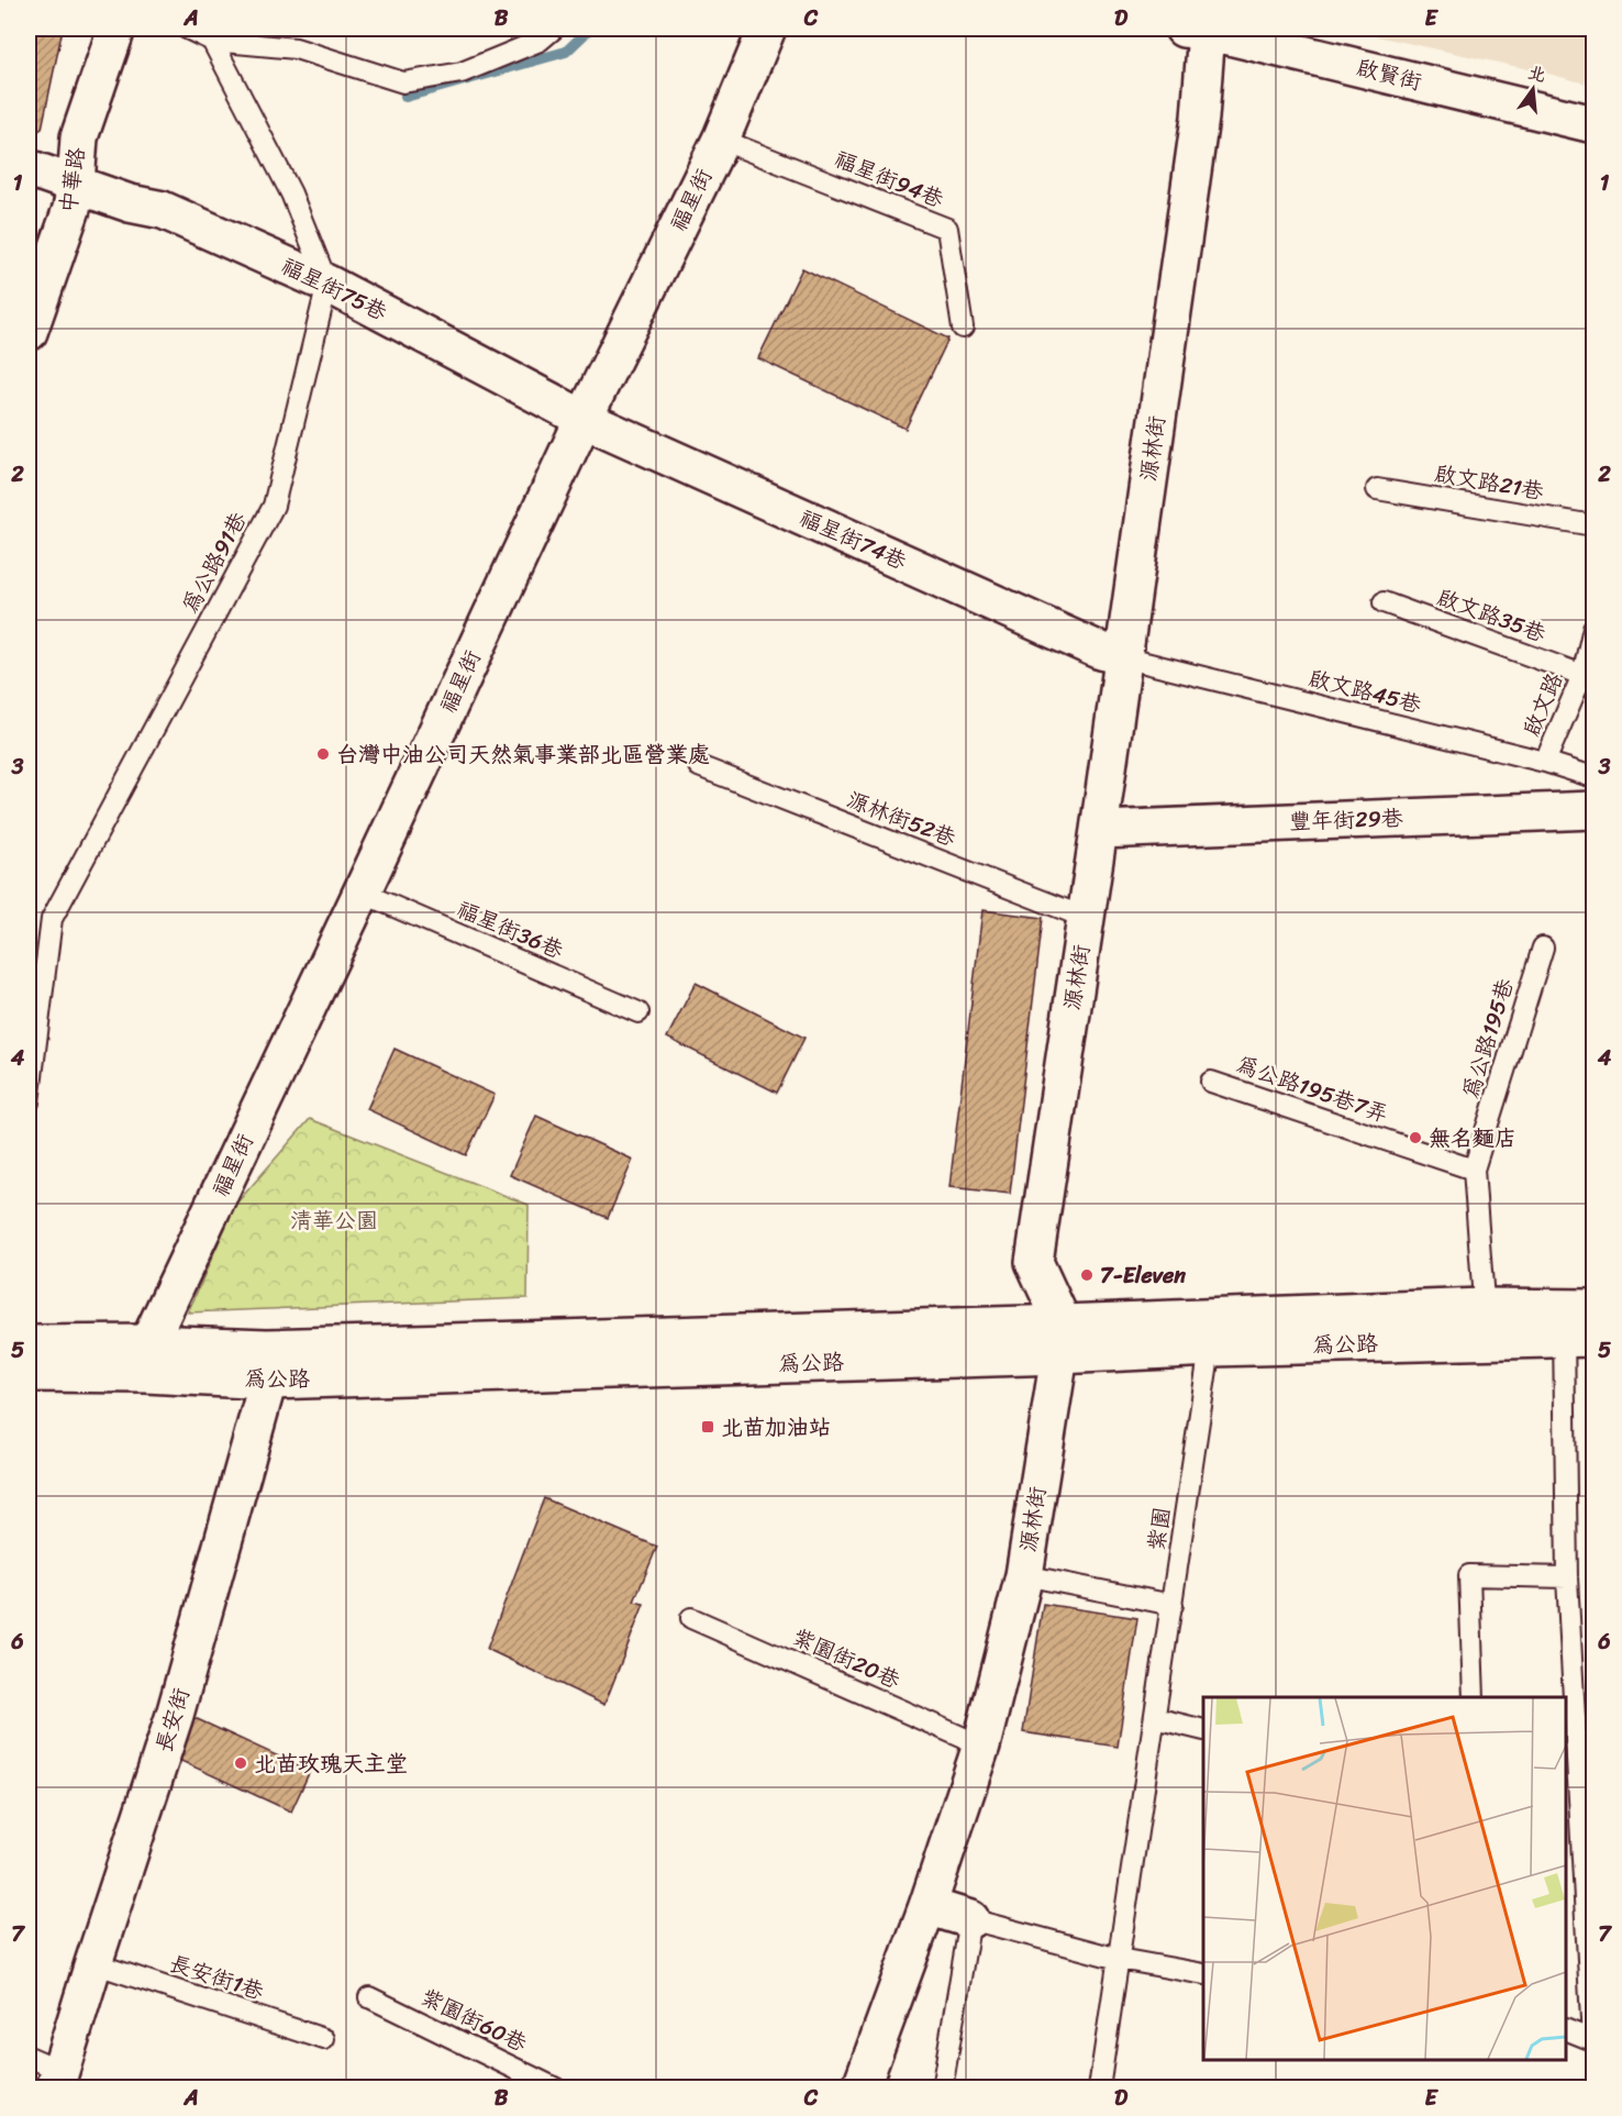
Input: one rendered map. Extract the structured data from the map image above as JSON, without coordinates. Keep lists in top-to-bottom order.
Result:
{
  "streets": {
    "street": [
      "啟賢街",
      "中華路",
      "福星街",
      "福星街75巷",
      "源林街",
      "福星街74巷",
      "豐年街29巷",
      "為公路",
      "長安街"
    ],
    "lane": [
      "福星街94巷",
      "啟文路21巷",
      "為公路91巷",
      "啟文路35巷",
      "啟文路45巷",
      "啟文路",
      "源林街52巷",
      "福星街36巷",
      "為公路195巷",
      "為公路195巷7弄",
      "紫園",
      "紫園街20巷",
      "長安街1巷",
      "紫園街60巷"
    ]
  },
  "crossings": [
    ["啟賢街", "源林街"],
    ["福星街94巷", "福星街"],
    ["中華路", "福星街75巷"],
    ["福星街", "福星街75巷"],
    ["福星街", "福星街74巷"],
    ["福星街", "福星街36巷"],
    ["福星街", "為公路"],
    ["福星街75巷", "福星街74巷"],
    ["福星街75巷", "為公路91巷"],
    ["源林街", "福星街74巷"],
    ["源林街", "啟文路45巷"],
    ["源林街", "源林街52巷"],
    ["源林街", "豐年街29巷"],
    ["源林街", "為公路"],
    ["源林街", "紫園街20巷"],
    ["福星街74巷", "啟文路45巷"],
    ["啟文路35巷", "啟文路"],
    ["啟文路45巷", "啟文路"],
    ["為公路195巷", "為公路195巷7弄"],
    ["為公路195巷", "為公路"],
    ["為公路", "紫園"],
    ["為公路", "長安街"],
    ["長安街", "長安街1巷"]
  ],
  "parks": ["清華公園"],
  "places": {
    "other": [
      "台灣中油公司天然氣事業部北區營業處",
      "無名麵店",
      "7-Eleven",
      "北苗玫瑰天主堂"
    ],
    "transit": ["北苗加油站"]
  },
  "north": "top",
  "grid": {
    "columns": [
      "A",
      "B",
      "C",
      "D",
      "E"
    ],
    "rows": [
      "1",
      "2",
      "3",
      "4",
      "5",
      "6",
      "7"
    ]
  }
}
